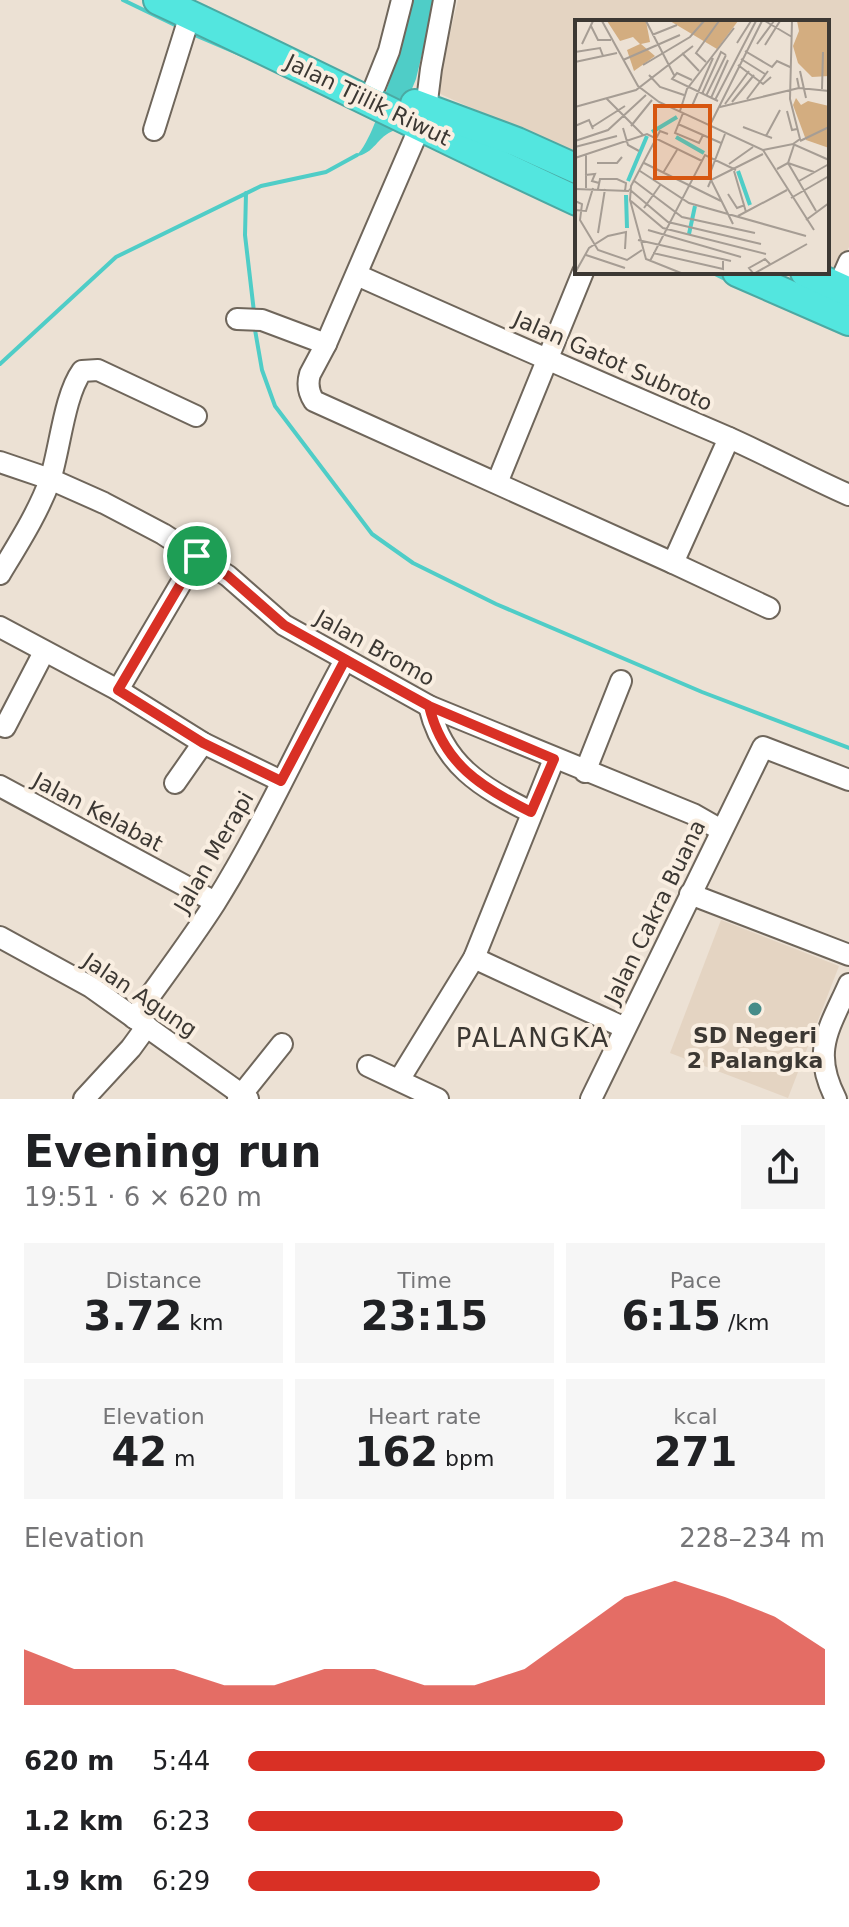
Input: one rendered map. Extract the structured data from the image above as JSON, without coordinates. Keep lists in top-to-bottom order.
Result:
{
  "streets": {
    "highway": ["Jalan Tjilik Riwut"],
    "street": [
      "Jalan Gatot Subroto",
      "Jalan Bromo",
      "Jalan Kelabat",
      "Jalan Merapi",
      "Jalan Cakra Buana",
      "Jalan Agung"
    ]
  },
  "crossings": [
    ["Jalan Bromo", "Jalan Merapi"],
    ["Jalan Bromo", "Jalan Cakra Buana"],
    ["Jalan Kelabat", "Jalan Merapi"],
    ["Jalan Merapi", "Jalan Agung"]
  ],
  "districts": ["PALANGKA"],
  "places": ["SD Negeri 2 Palangka"],
  "page": {
    "heading": ["Evening run", "19:51 · 6 × 620 m"],
    "stats": [
      ["Distance", "3.72 km"],
      ["Time", "23:15"],
      ["Pace", "6:15 /km"],
      ["Elevation", "42 m"],
      ["Heart rate", "162 bpm"],
      ["kcal", "271"]
    ],
    "chart": ["Elevation", "228–234 m"],
    "list": [
      {
        "name": "620 m",
        "note": "5:44"
      },
      {
        "name": "1.2 km",
        "note": "6:23"
      },
      {
        "name": "1.9 km",
        "note": "6:29"
      }
    ]
  }
}
